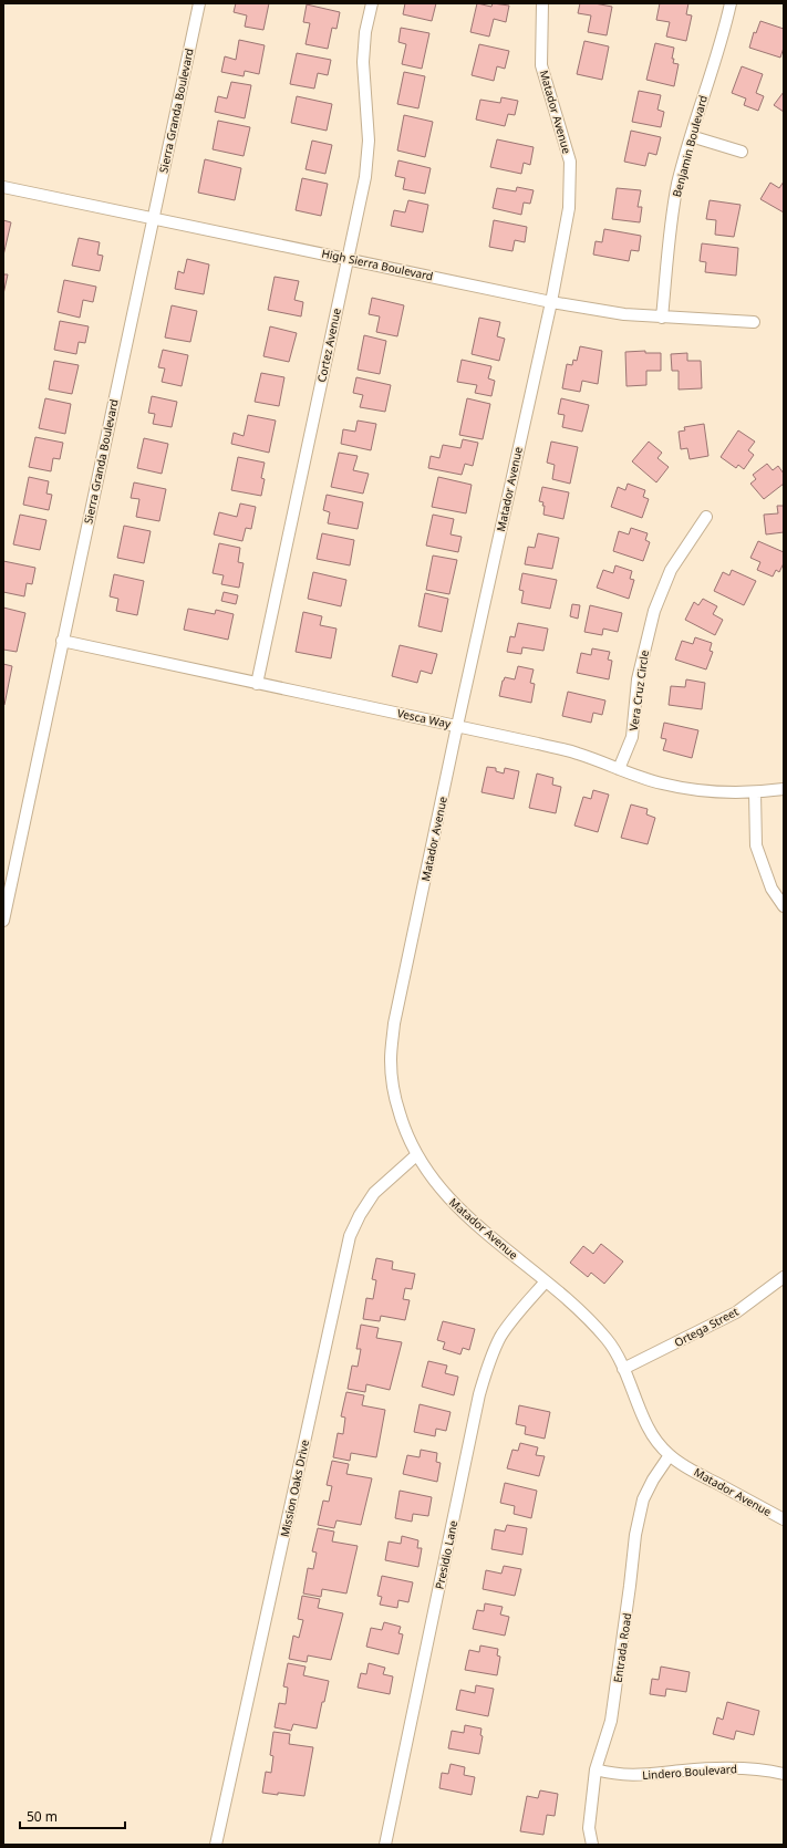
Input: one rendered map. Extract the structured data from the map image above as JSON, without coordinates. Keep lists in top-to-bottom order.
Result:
{
  "streets": {
    "street": [
      "Sierra Granda Boulevard",
      "Matador Avenue",
      "Benjamin Boulevard",
      "High Sierra Boulevard",
      "Cortez Avenue",
      "Vera Cruz Circle",
      "Vesca Way",
      "Ortega Street",
      "Mission Oaks Drive",
      "Presidio Lane",
      "Entrada Road",
      "Lindero Boulevard"
    ]
  },
  "crossings": [
    ["Sierra Granda Boulevard", "High Sierra Boulevard"],
    ["Sierra Granda Boulevard", "Vesca Way"],
    ["Matador Avenue", "High Sierra Boulevard"],
    ["Matador Avenue", "Vesca Way"],
    ["Matador Avenue", "Ortega Street"],
    ["Matador Avenue", "Mission Oaks Drive"],
    ["Matador Avenue", "Presidio Lane"],
    ["Matador Avenue", "Entrada Road"],
    ["Benjamin Boulevard", "High Sierra Boulevard"],
    ["High Sierra Boulevard", "Cortez Avenue"],
    ["Cortez Avenue", "Vesca Way"],
    ["Vera Cruz Circle", "Vesca Way"],
    ["Entrada Road", "Lindero Boulevard"]
  ],
  "scale_bar": "50 m"
}
